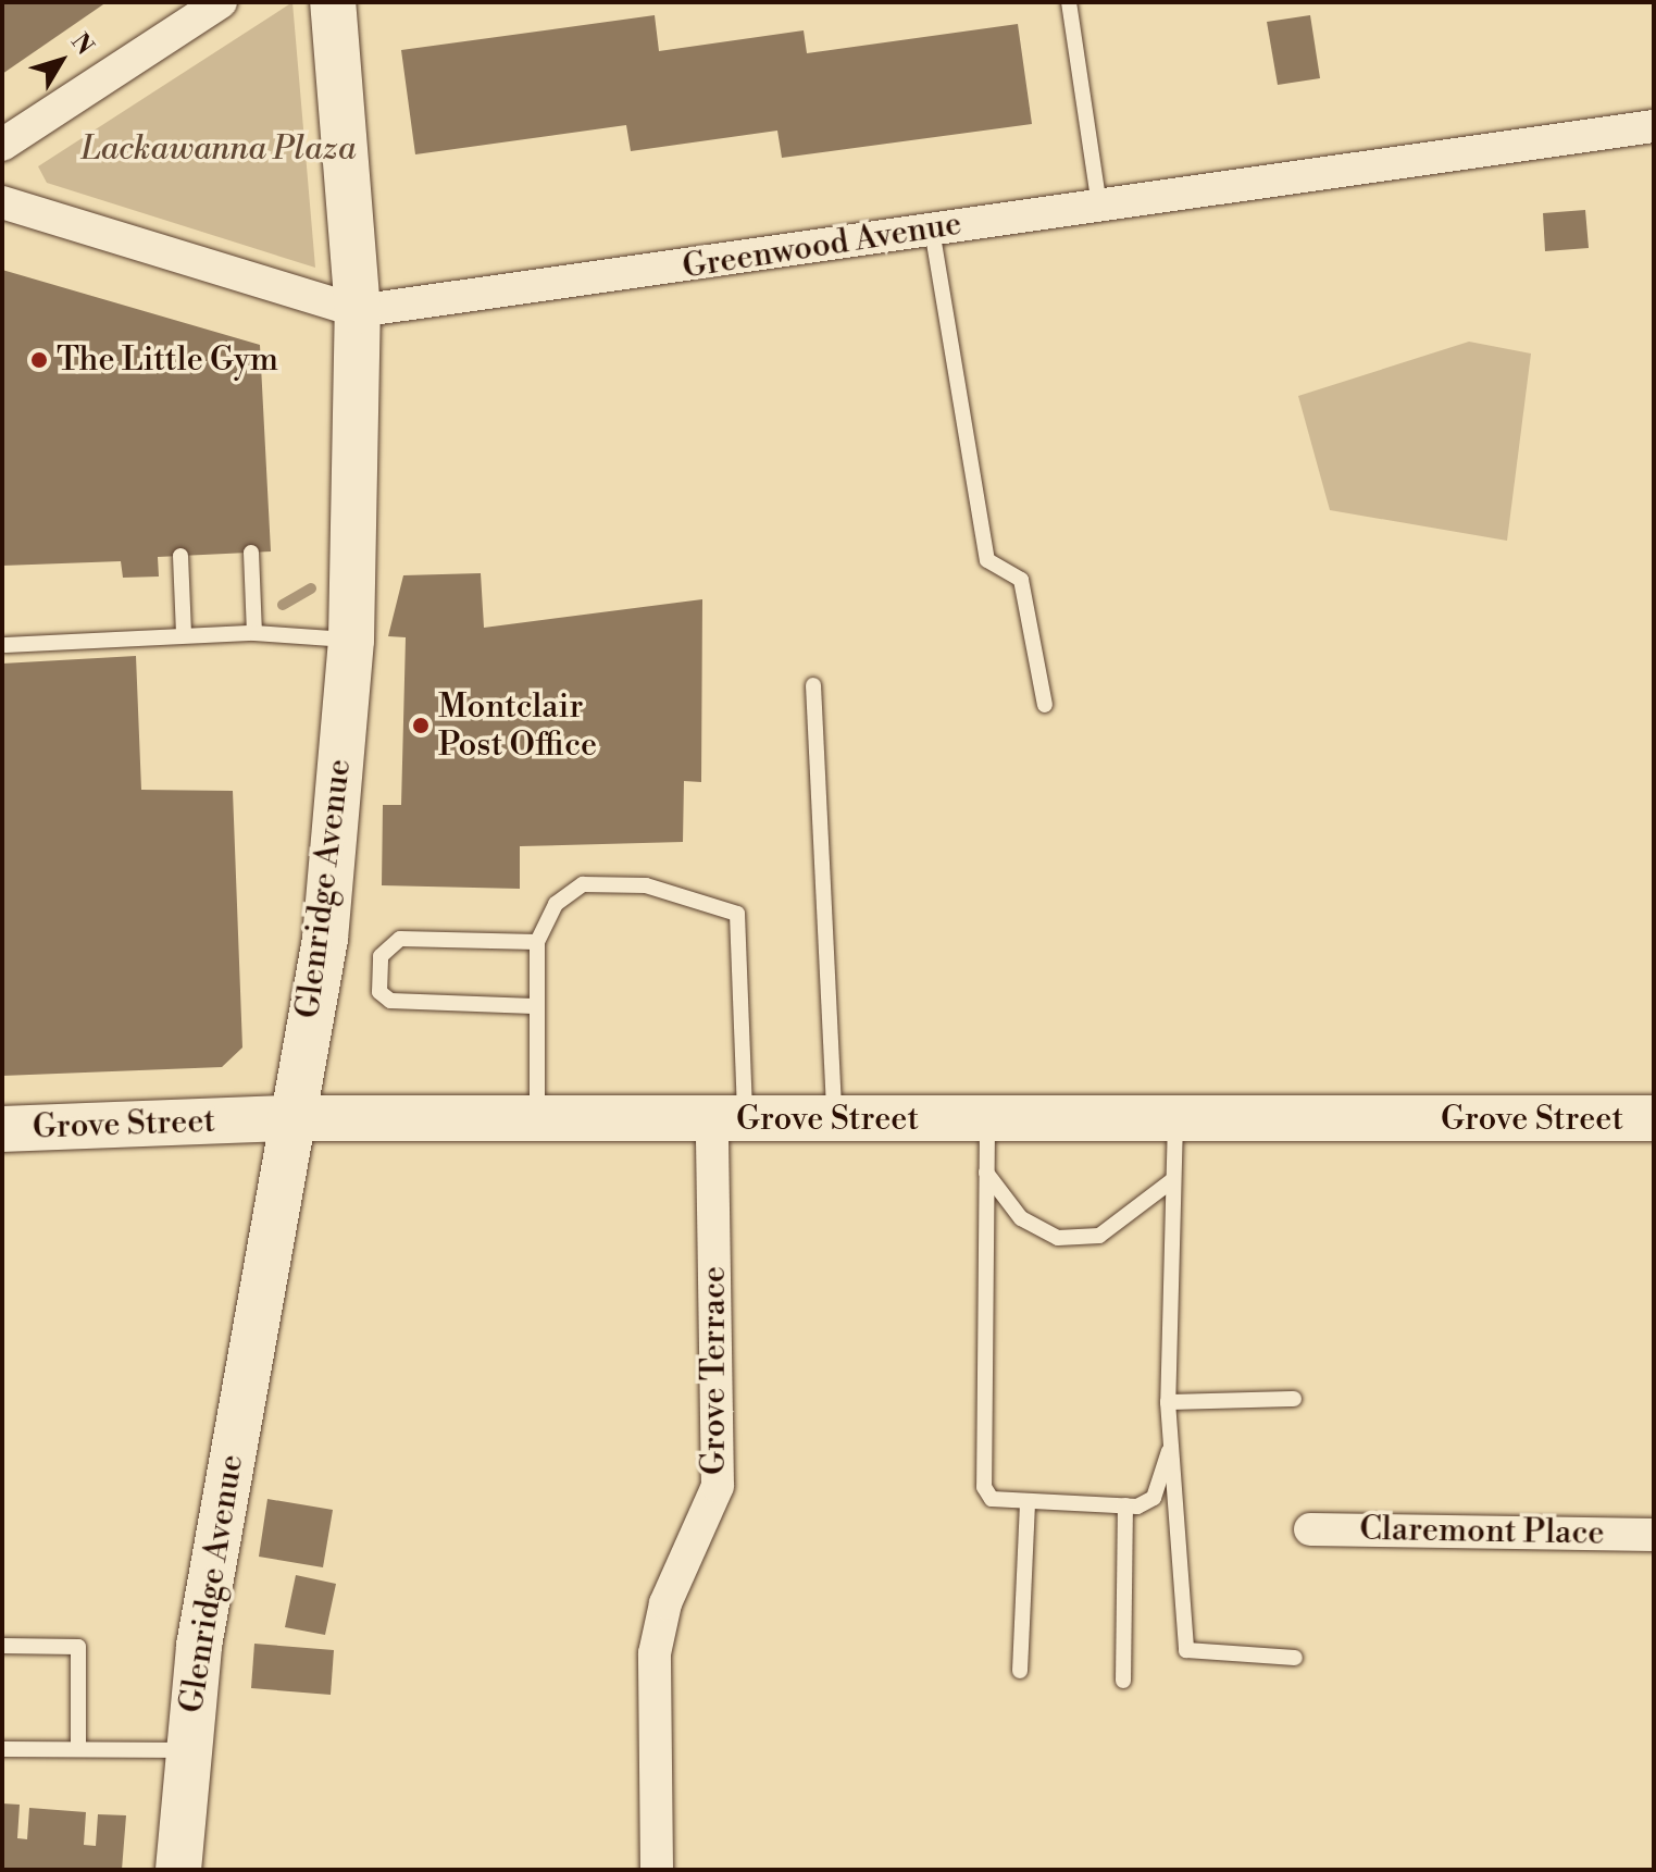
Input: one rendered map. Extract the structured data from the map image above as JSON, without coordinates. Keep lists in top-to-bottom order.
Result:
{
  "streets": {
    "street": [
      "Greenwood Avenue",
      "Glenridge Avenue",
      "Grove Street",
      "Grove Terrace",
      "Claremont Place"
    ]
  },
  "crossings": [
    ["Greenwood Avenue", "Glenridge Avenue"],
    ["Glenridge Avenue", "Grove Street"],
    ["Grove Street", "Grove Terrace"]
  ],
  "parks": ["Lackawanna Plaza"],
  "places": ["The Little Gym", "Montclair Post Office"],
  "north": "top right"
}
